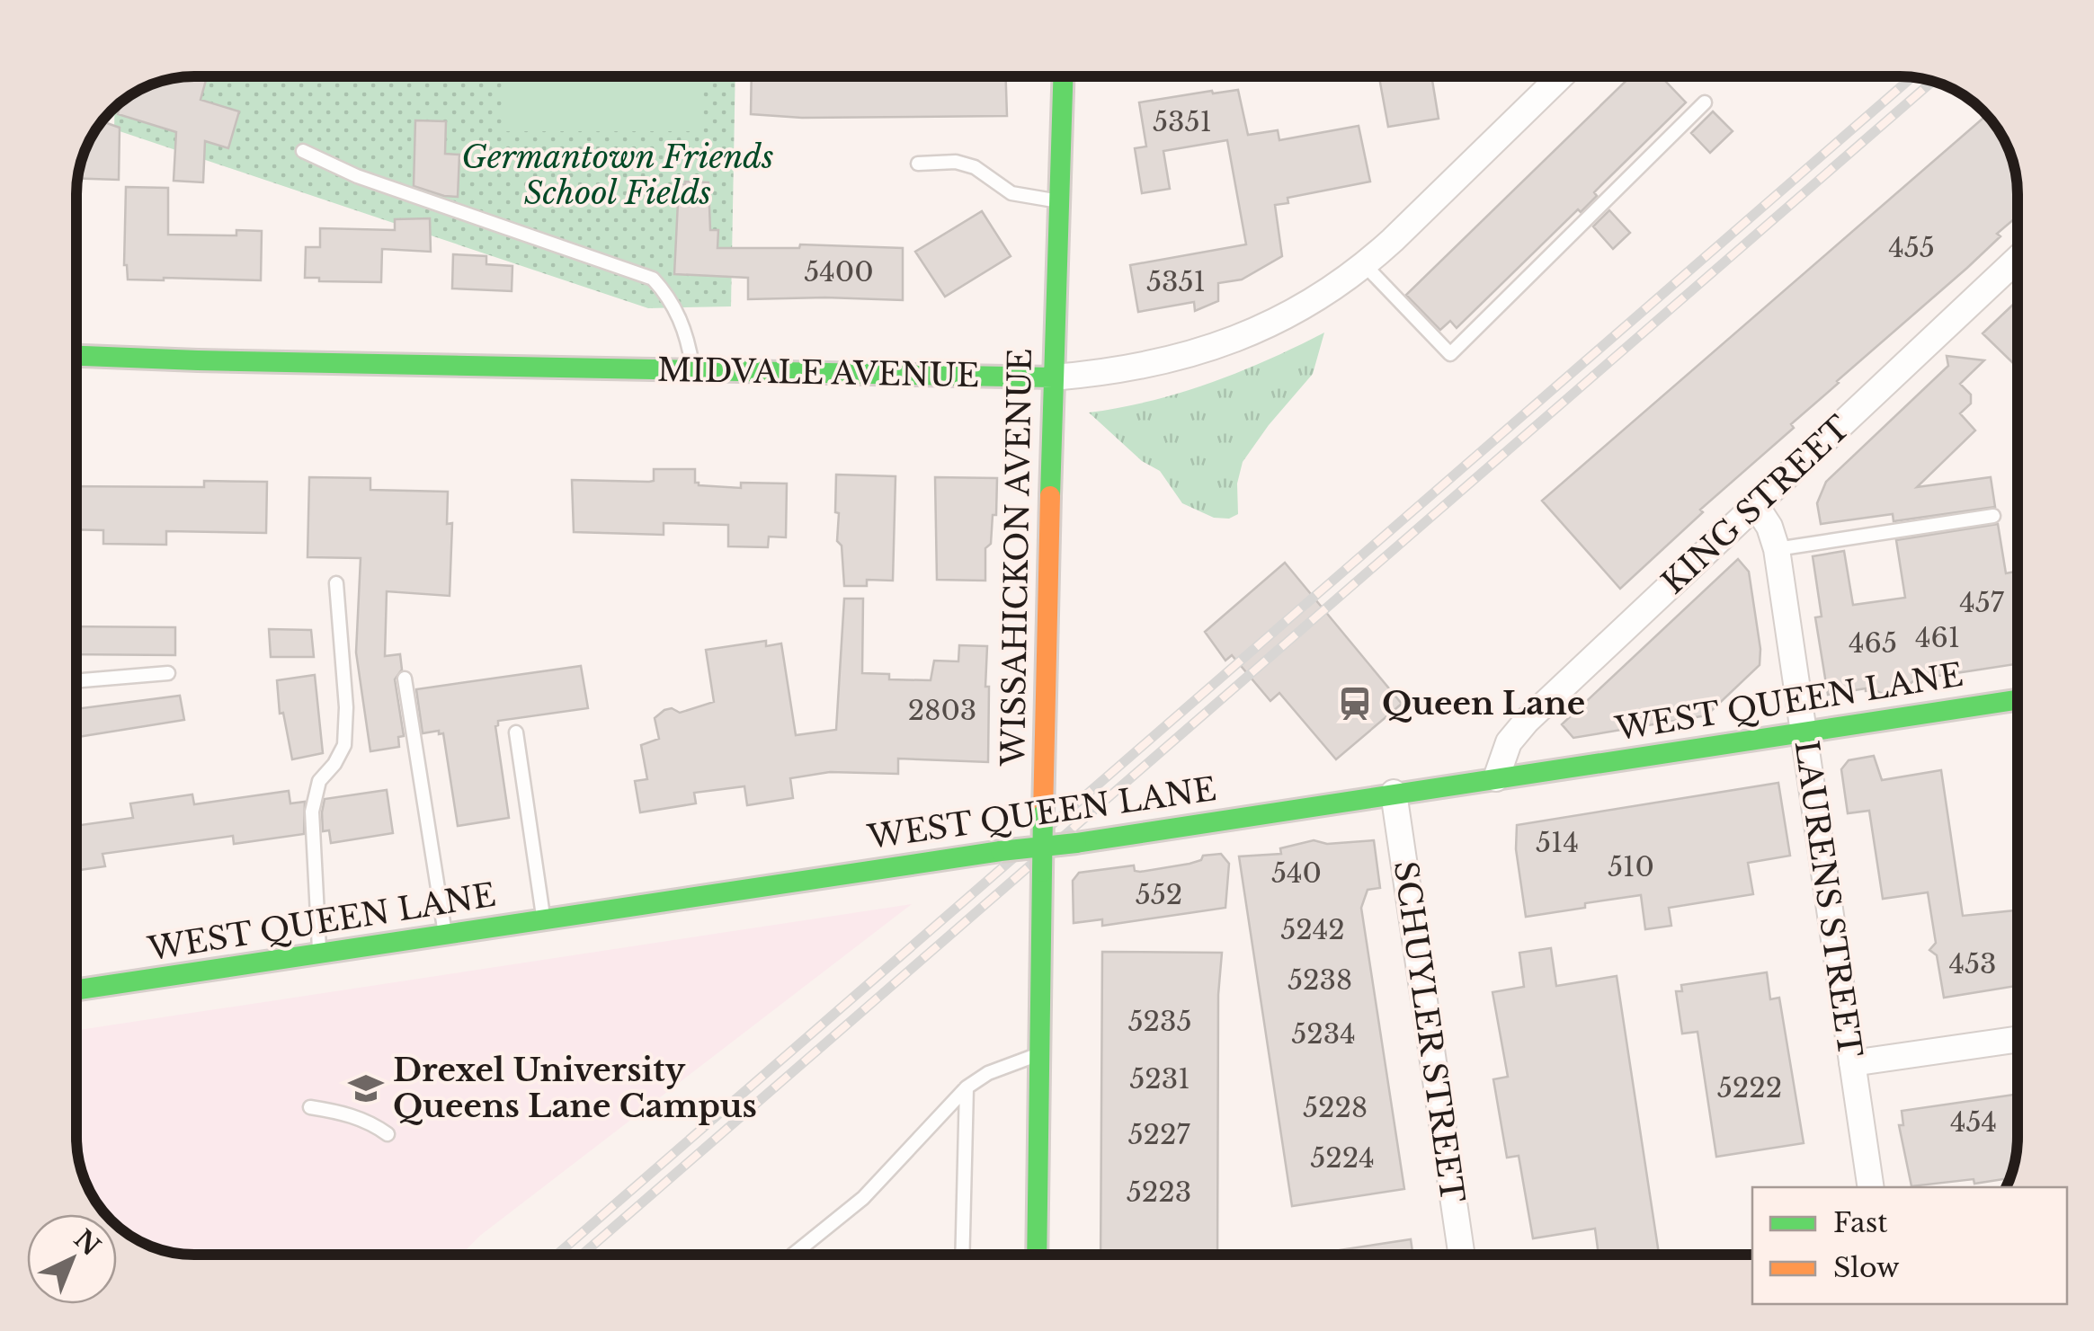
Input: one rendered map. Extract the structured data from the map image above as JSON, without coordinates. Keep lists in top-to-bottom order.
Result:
{
  "streets": {
    "street": [
      "MIDVALE AVENUE",
      "KING STREET",
      "WISSAHICKON AVENUE",
      "WEST QUEEN LANE",
      "LAURENS STREET",
      "SCHUYLER STREET"
    ]
  },
  "crossings": [
    ["MIDVALE AVENUE", "WISSAHICKON AVENUE"],
    ["KING STREET", "WEST QUEEN LANE"],
    ["KING STREET", "LAURENS STREET"],
    ["WISSAHICKON AVENUE", "WEST QUEEN LANE"],
    ["WEST QUEEN LANE", "LAURENS STREET"],
    ["WEST QUEEN LANE", "SCHUYLER STREET"]
  ],
  "parks": ["Germantown Friends School Fields"],
  "places": {
    "station": ["Queen Lane"],
    "school or university": ["Drexel University Queens Lane Campus"]
  },
  "house_numbers": [
    "5351",
    "455",
    "5400",
    "5351",
    "457",
    "461",
    "465",
    "2803",
    "514",
    "510",
    "540",
    "552",
    "5242",
    "453",
    "5238",
    "5235",
    "5234",
    "5231",
    "5222",
    "5228",
    "454",
    "5227",
    "5224",
    "5223"
  ],
  "legend": ["Fast", "Slow"],
  "north": "top right"
}
